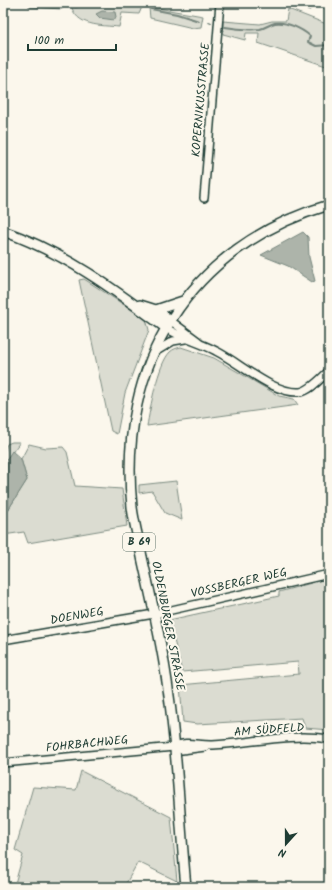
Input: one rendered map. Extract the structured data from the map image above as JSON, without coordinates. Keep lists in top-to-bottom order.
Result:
{
  "streets": {
    "main road": ["B 69", "OLDENBURGER STRASSE"],
    "street": [
      "KOPERNIKUSSTRASSE",
      "VOSSBERGER WEG",
      "DOENWEG",
      "AM SÜDFELD",
      "FOHRBACHWEG"
    ]
  },
  "crossings": [
    ["B 69", "OLDENBURGER STRASSE"],
    ["VOSSBERGER WEG", "DOENWEG"],
    ["VOSSBERGER WEG", "OLDENBURGER STRASSE"],
    ["DOENWEG", "OLDENBURGER STRASSE"],
    ["OLDENBURGER STRASSE", "AM SÜDFELD"],
    ["OLDENBURGER STRASSE", "FOHRBACHWEG"],
    ["AM SÜDFELD", "FOHRBACHWEG"]
  ],
  "scale_bar": "100 m",
  "north": "bottom"
}
